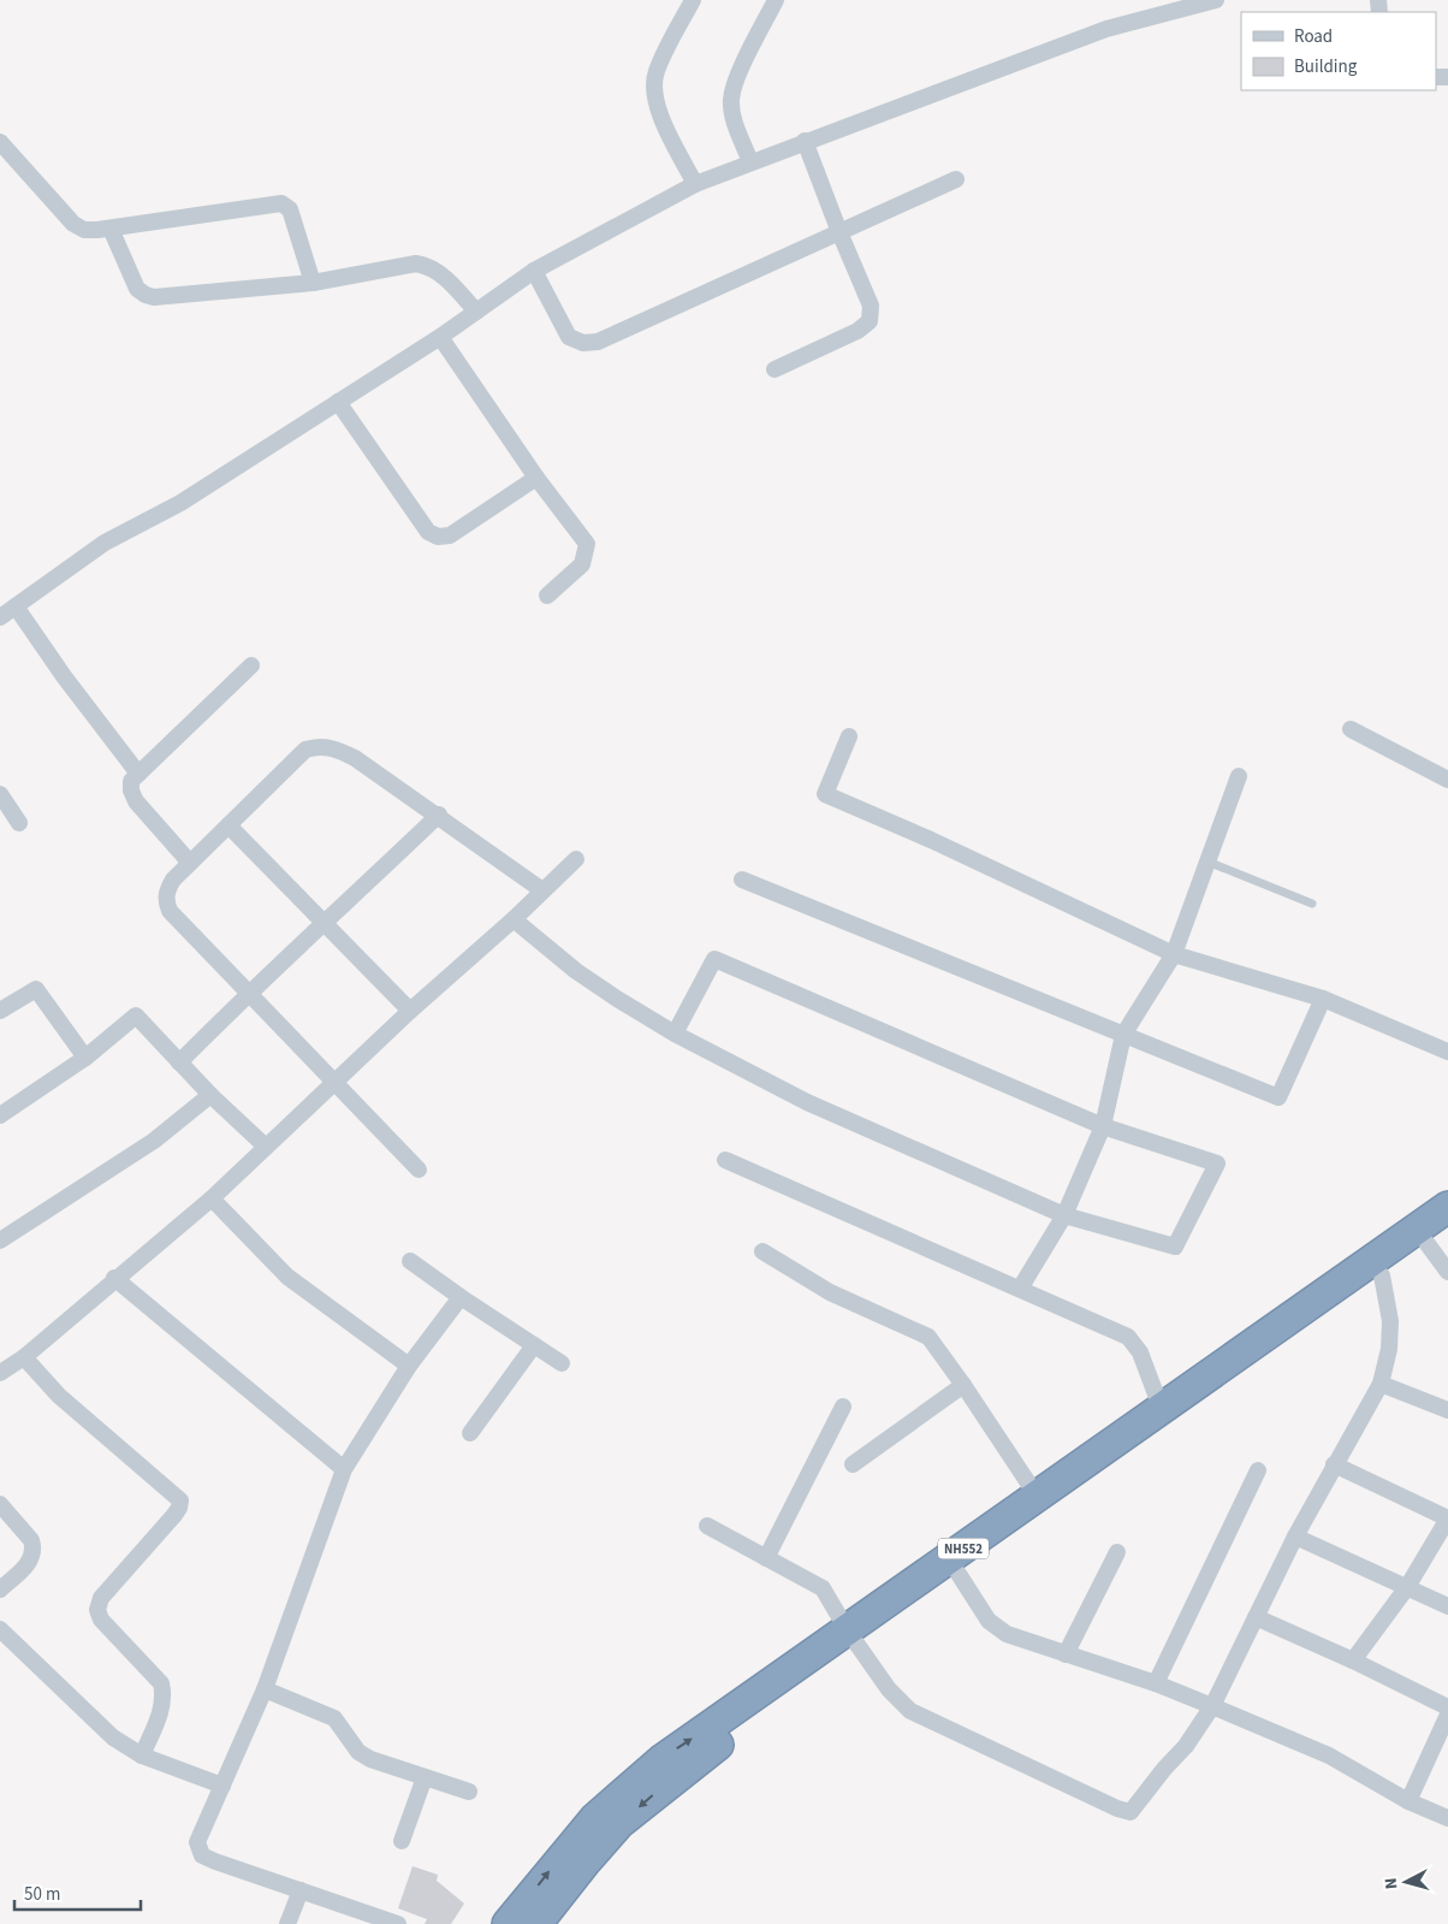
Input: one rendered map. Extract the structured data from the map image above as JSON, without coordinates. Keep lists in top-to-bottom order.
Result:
{
  "streets": {
    "highway": ["NH552"]
  },
  "legend": ["Road", "Building"],
  "scale_bar": "50 m",
  "north": "left"
}
